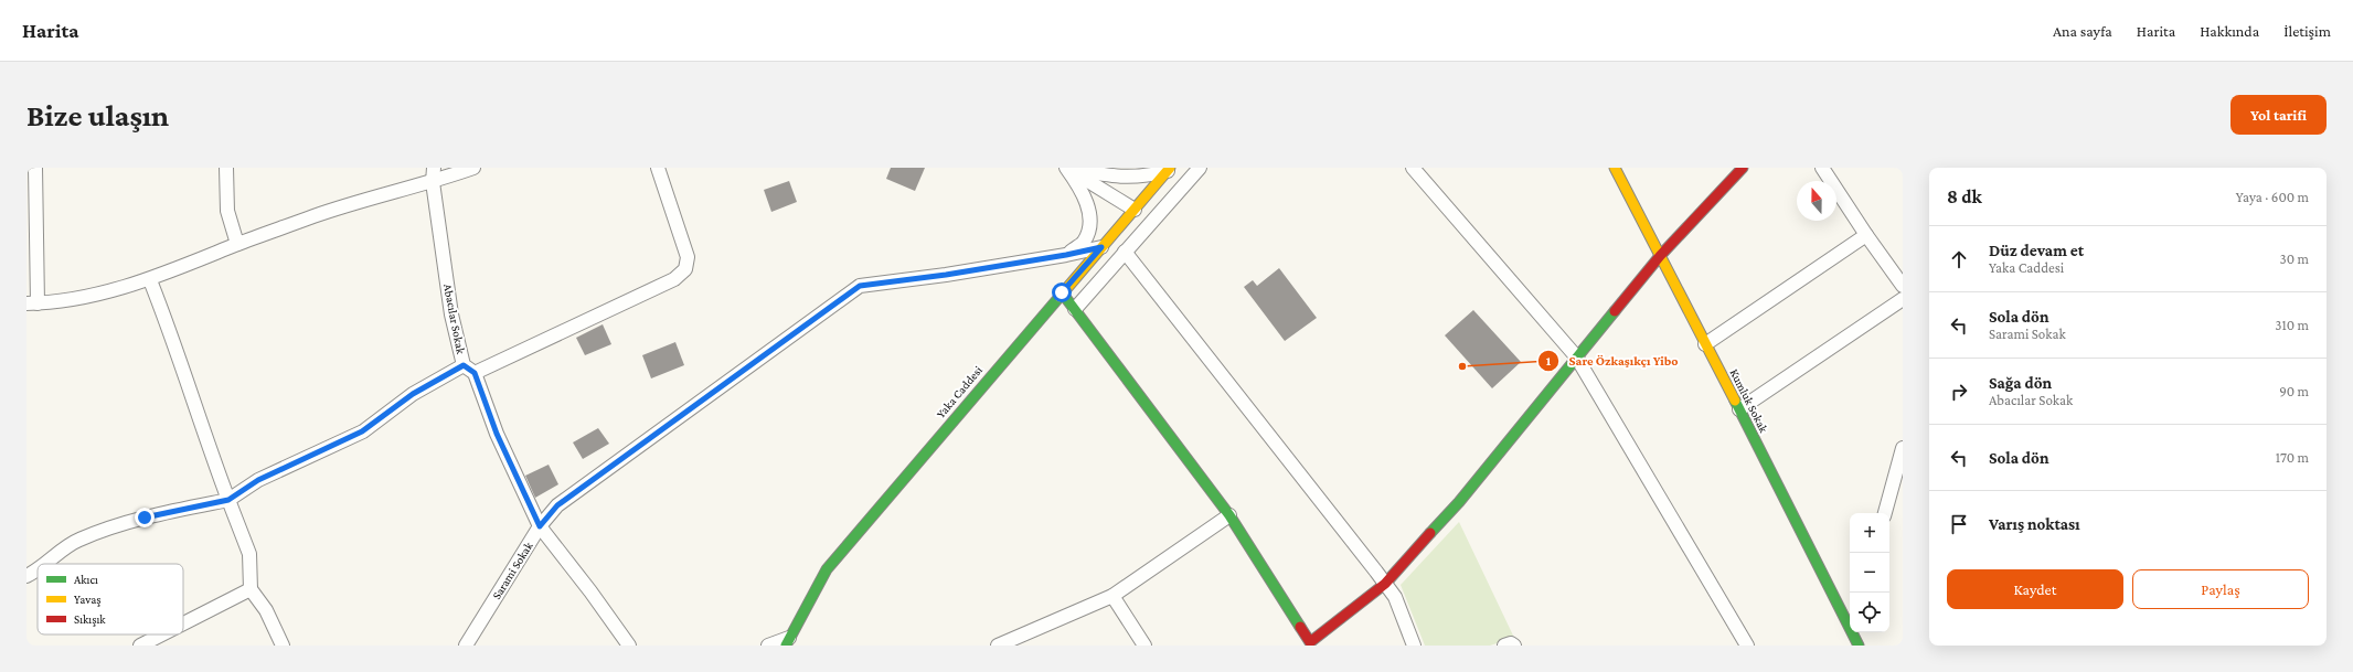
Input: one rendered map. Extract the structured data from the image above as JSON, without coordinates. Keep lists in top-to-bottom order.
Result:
{
  "streets": {
    "street": [
      "Abacılar Sokak",
      "Yaka Caddesi",
      "Kumluk Sokak",
      "Sarami Sokak"
    ]
  },
  "crossings": [
    ["Abacılar Sokak", "Sarami Sokak"],
    ["Yaka Caddesi", "Sarami Sokak"]
  ],
  "places": ["Sare Özkaşıkçı Yibo"],
  "legend": ["Akıcı", "Yavaş", "Sıkışık"],
  "north": "top",
  "page": {
    "header": "Harita",
    "nav": [
      "Ana sayfa",
      "Harita",
      "Hakkında",
      "İletişim"
    ],
    "buttons": [
      "Yol tarifi",
      ["Kaydet", "Paylaş"]
    ],
    "title": "Bize ulaşın",
    "heading": ["8 dk", "Yaya · 600 m"],
    "list": [
      ["Düz devam et", "Yaka Caddesi", "30 m"],
      ["Sola dön", "Sarami Sokak", "310 m"],
      ["Sağa dön", "Abacılar Sokak", "90 m"],
      ["Sola dön", "170 m"],
      "Varış noktası"
    ],
    "map_buttons": ["+", "−"]
  }
}
